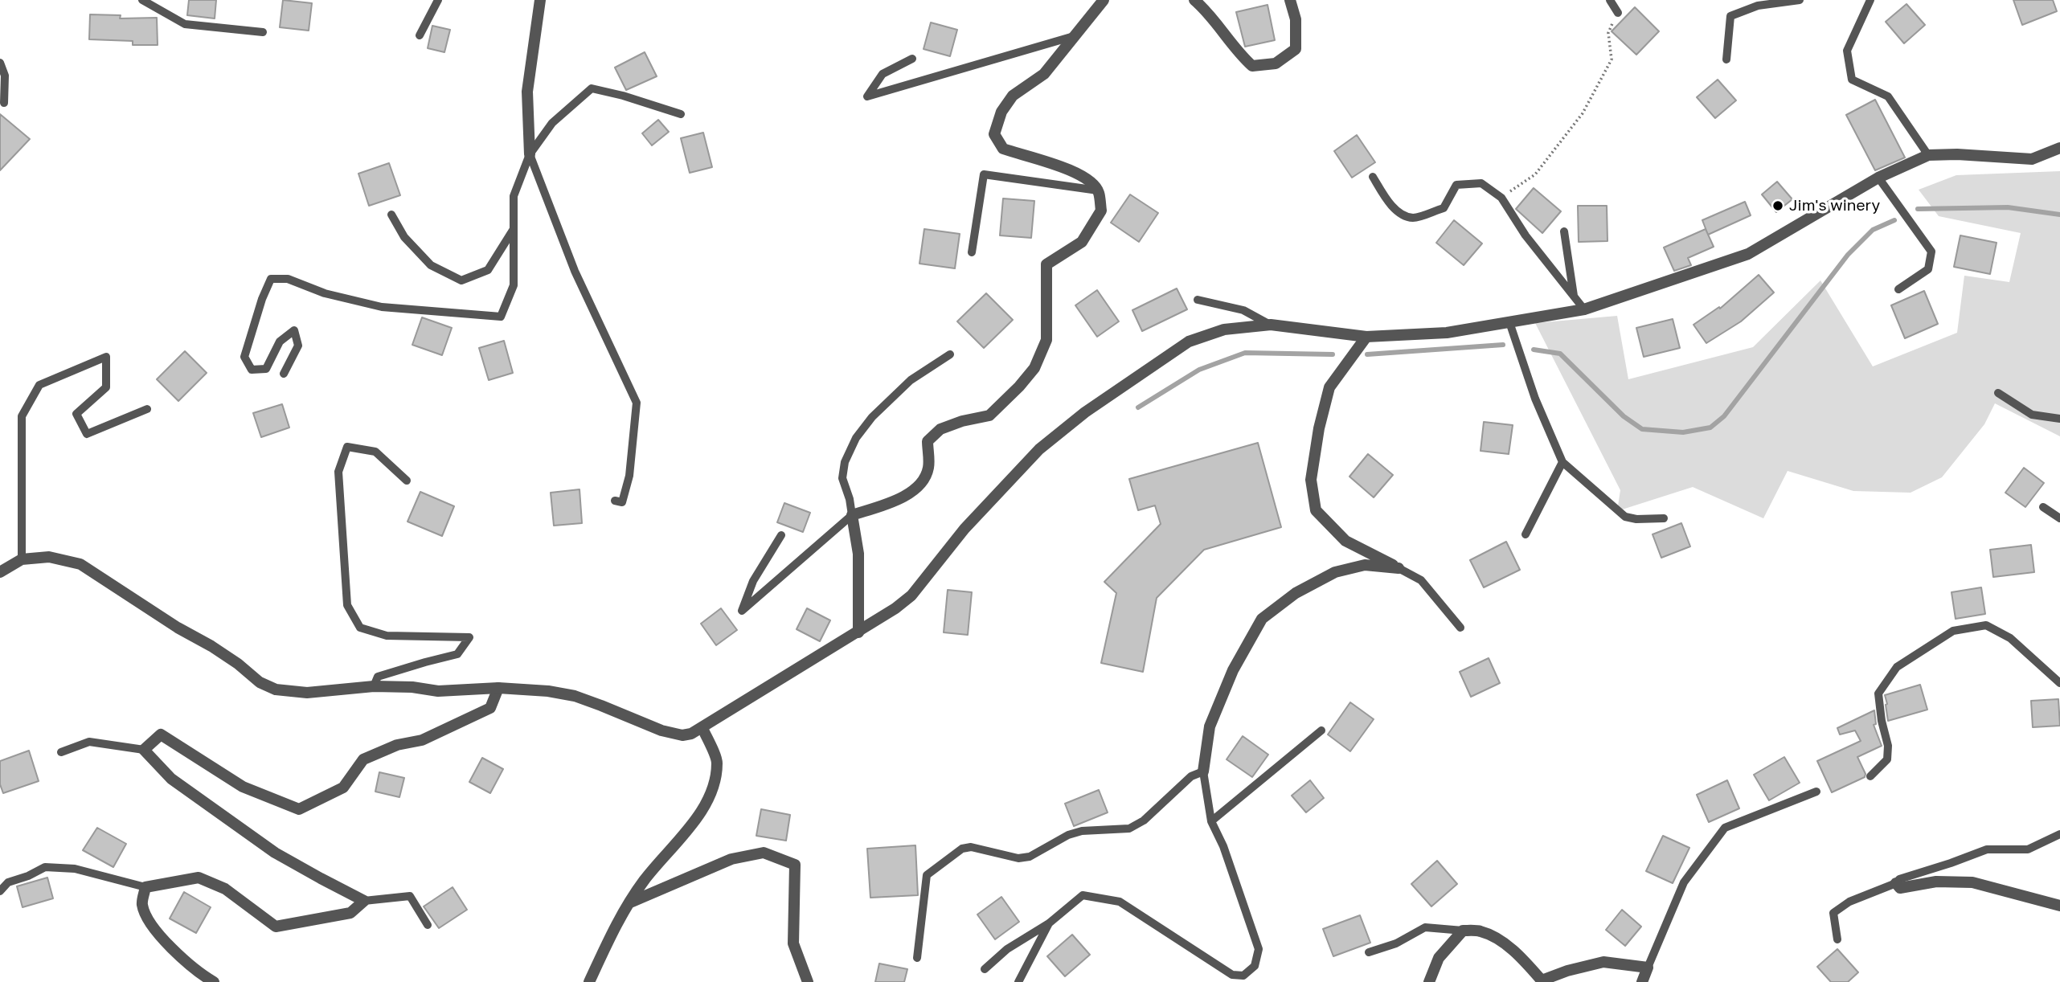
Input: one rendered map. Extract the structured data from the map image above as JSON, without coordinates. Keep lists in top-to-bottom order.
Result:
{
  "places": ["Jim's winery"]
}
